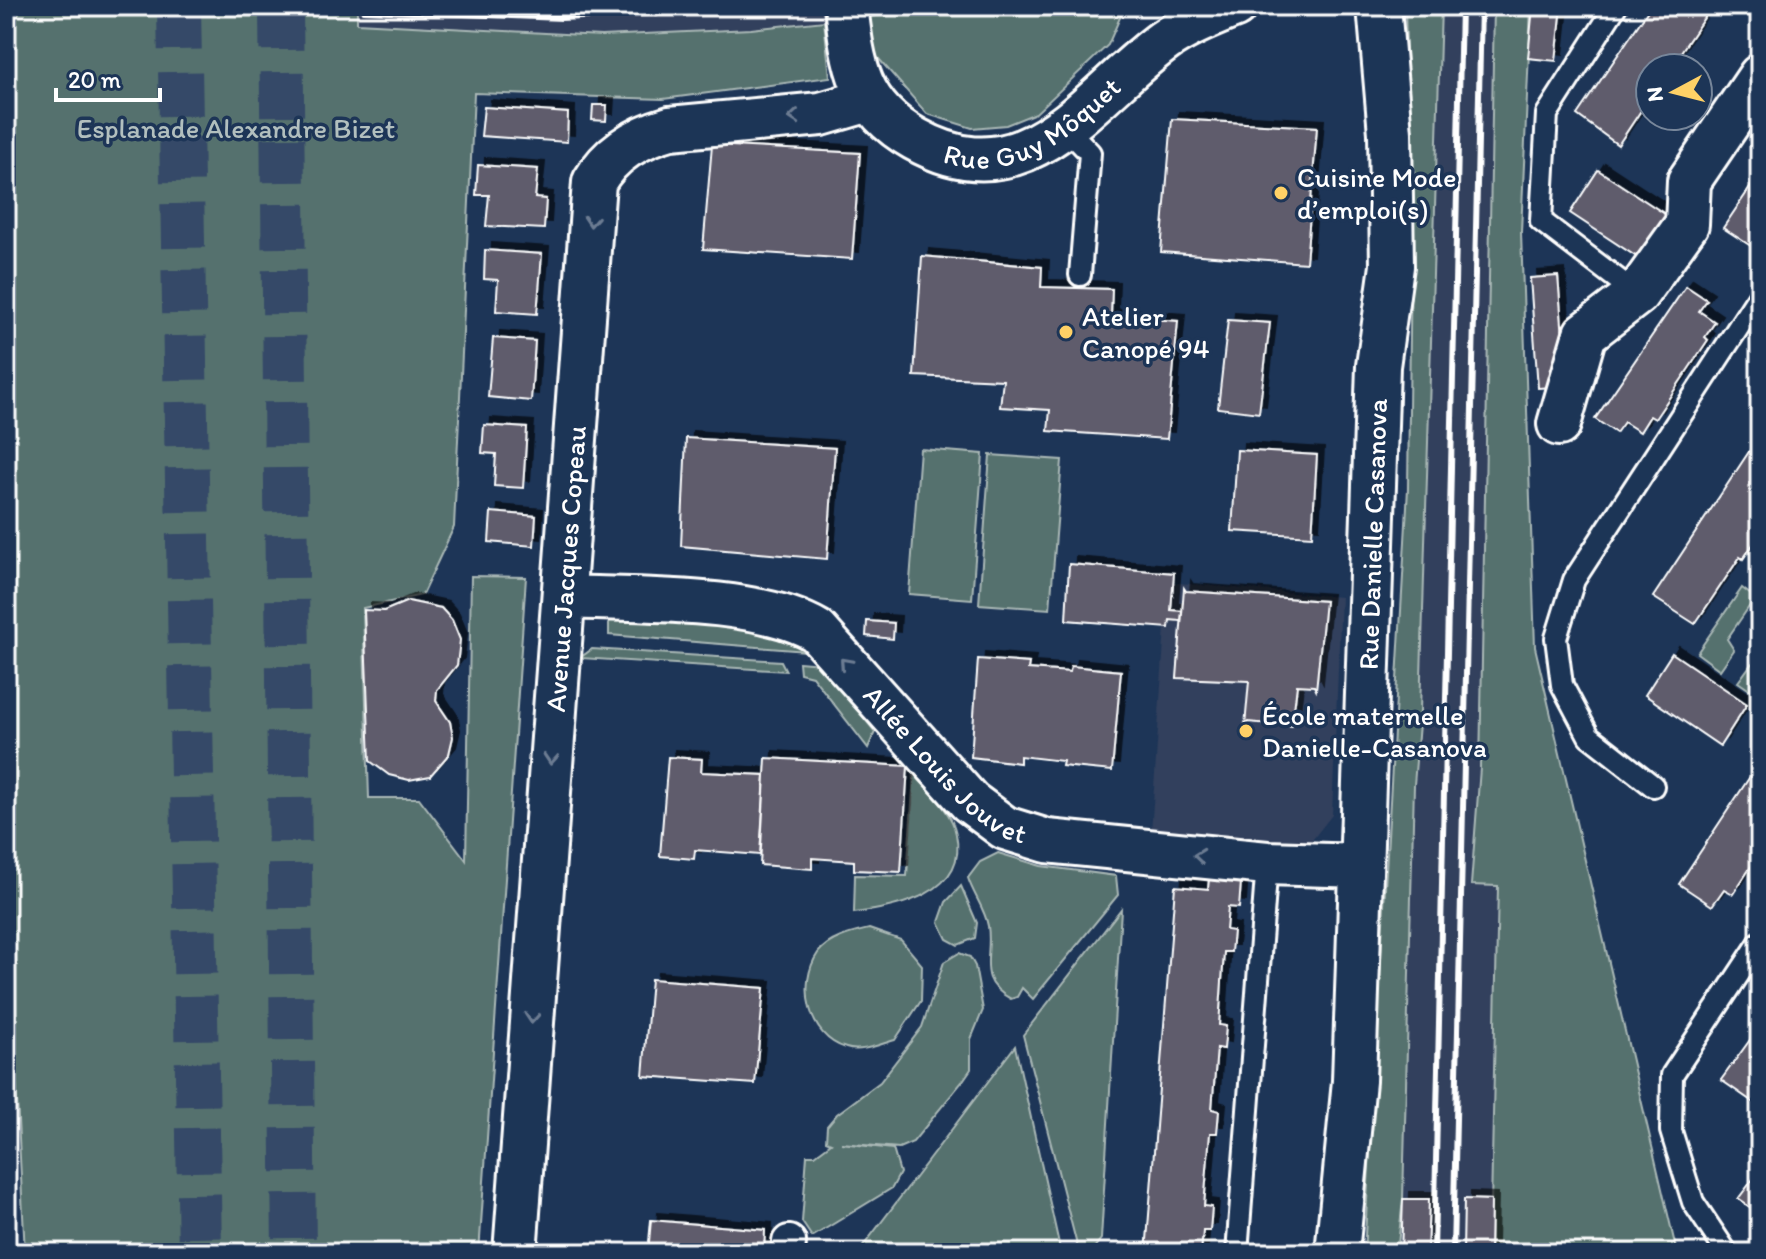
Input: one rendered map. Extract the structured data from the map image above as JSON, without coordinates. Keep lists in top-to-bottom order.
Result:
{
  "streets": {
    "street": [
      "Rue Guy Môquet",
      "Rue Danielle Casanova",
      "Avenue Jacques Copeau",
      "Allée Louis Jouvet"
    ]
  },
  "crossings": [
    ["Rue Guy Môquet", "Avenue Jacques Copeau"],
    ["Rue Danielle Casanova", "Allée Louis Jouvet"],
    ["Avenue Jacques Copeau", "Allée Louis Jouvet"]
  ],
  "one_way": ["Avenue Jacques Copeau", "Allée Louis Jouvet"],
  "parks": ["Esplanade Alexandre Bizet"],
  "places": ["Cuisine Mode d’emploi(s)", "Atelier Canopé 94", "École maternelle Danielle-Casanova"],
  "scale_bar": "20 m",
  "north": "left"
}
